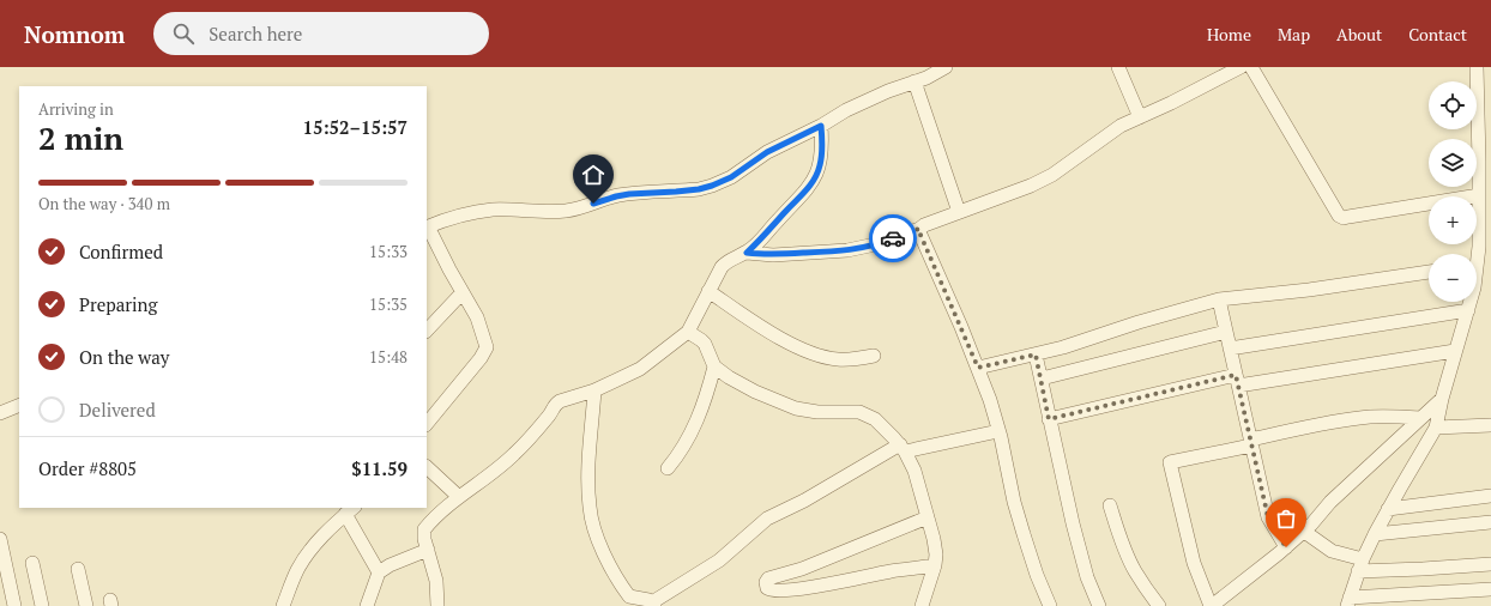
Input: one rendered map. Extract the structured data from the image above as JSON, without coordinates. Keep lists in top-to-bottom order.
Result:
{
  "page": {
    "header": "Nomnom",
    "search": "Search here",
    "nav": [
      "Home",
      "Map",
      "About",
      "Contact"
    ],
    "map_buttons": ["+", "−"],
    "heading": ["2 min", "Arriving in", "15:52–15:57"],
    "panel": ["Order #8805", "$11.59"],
    "bar": "On the way · 340 m",
    "list": [
      ["Confirmed", "15:33"],
      ["Preparing", "15:35"],
      ["On the way", "15:48"],
      "Delivered"
    ]
  }
}
